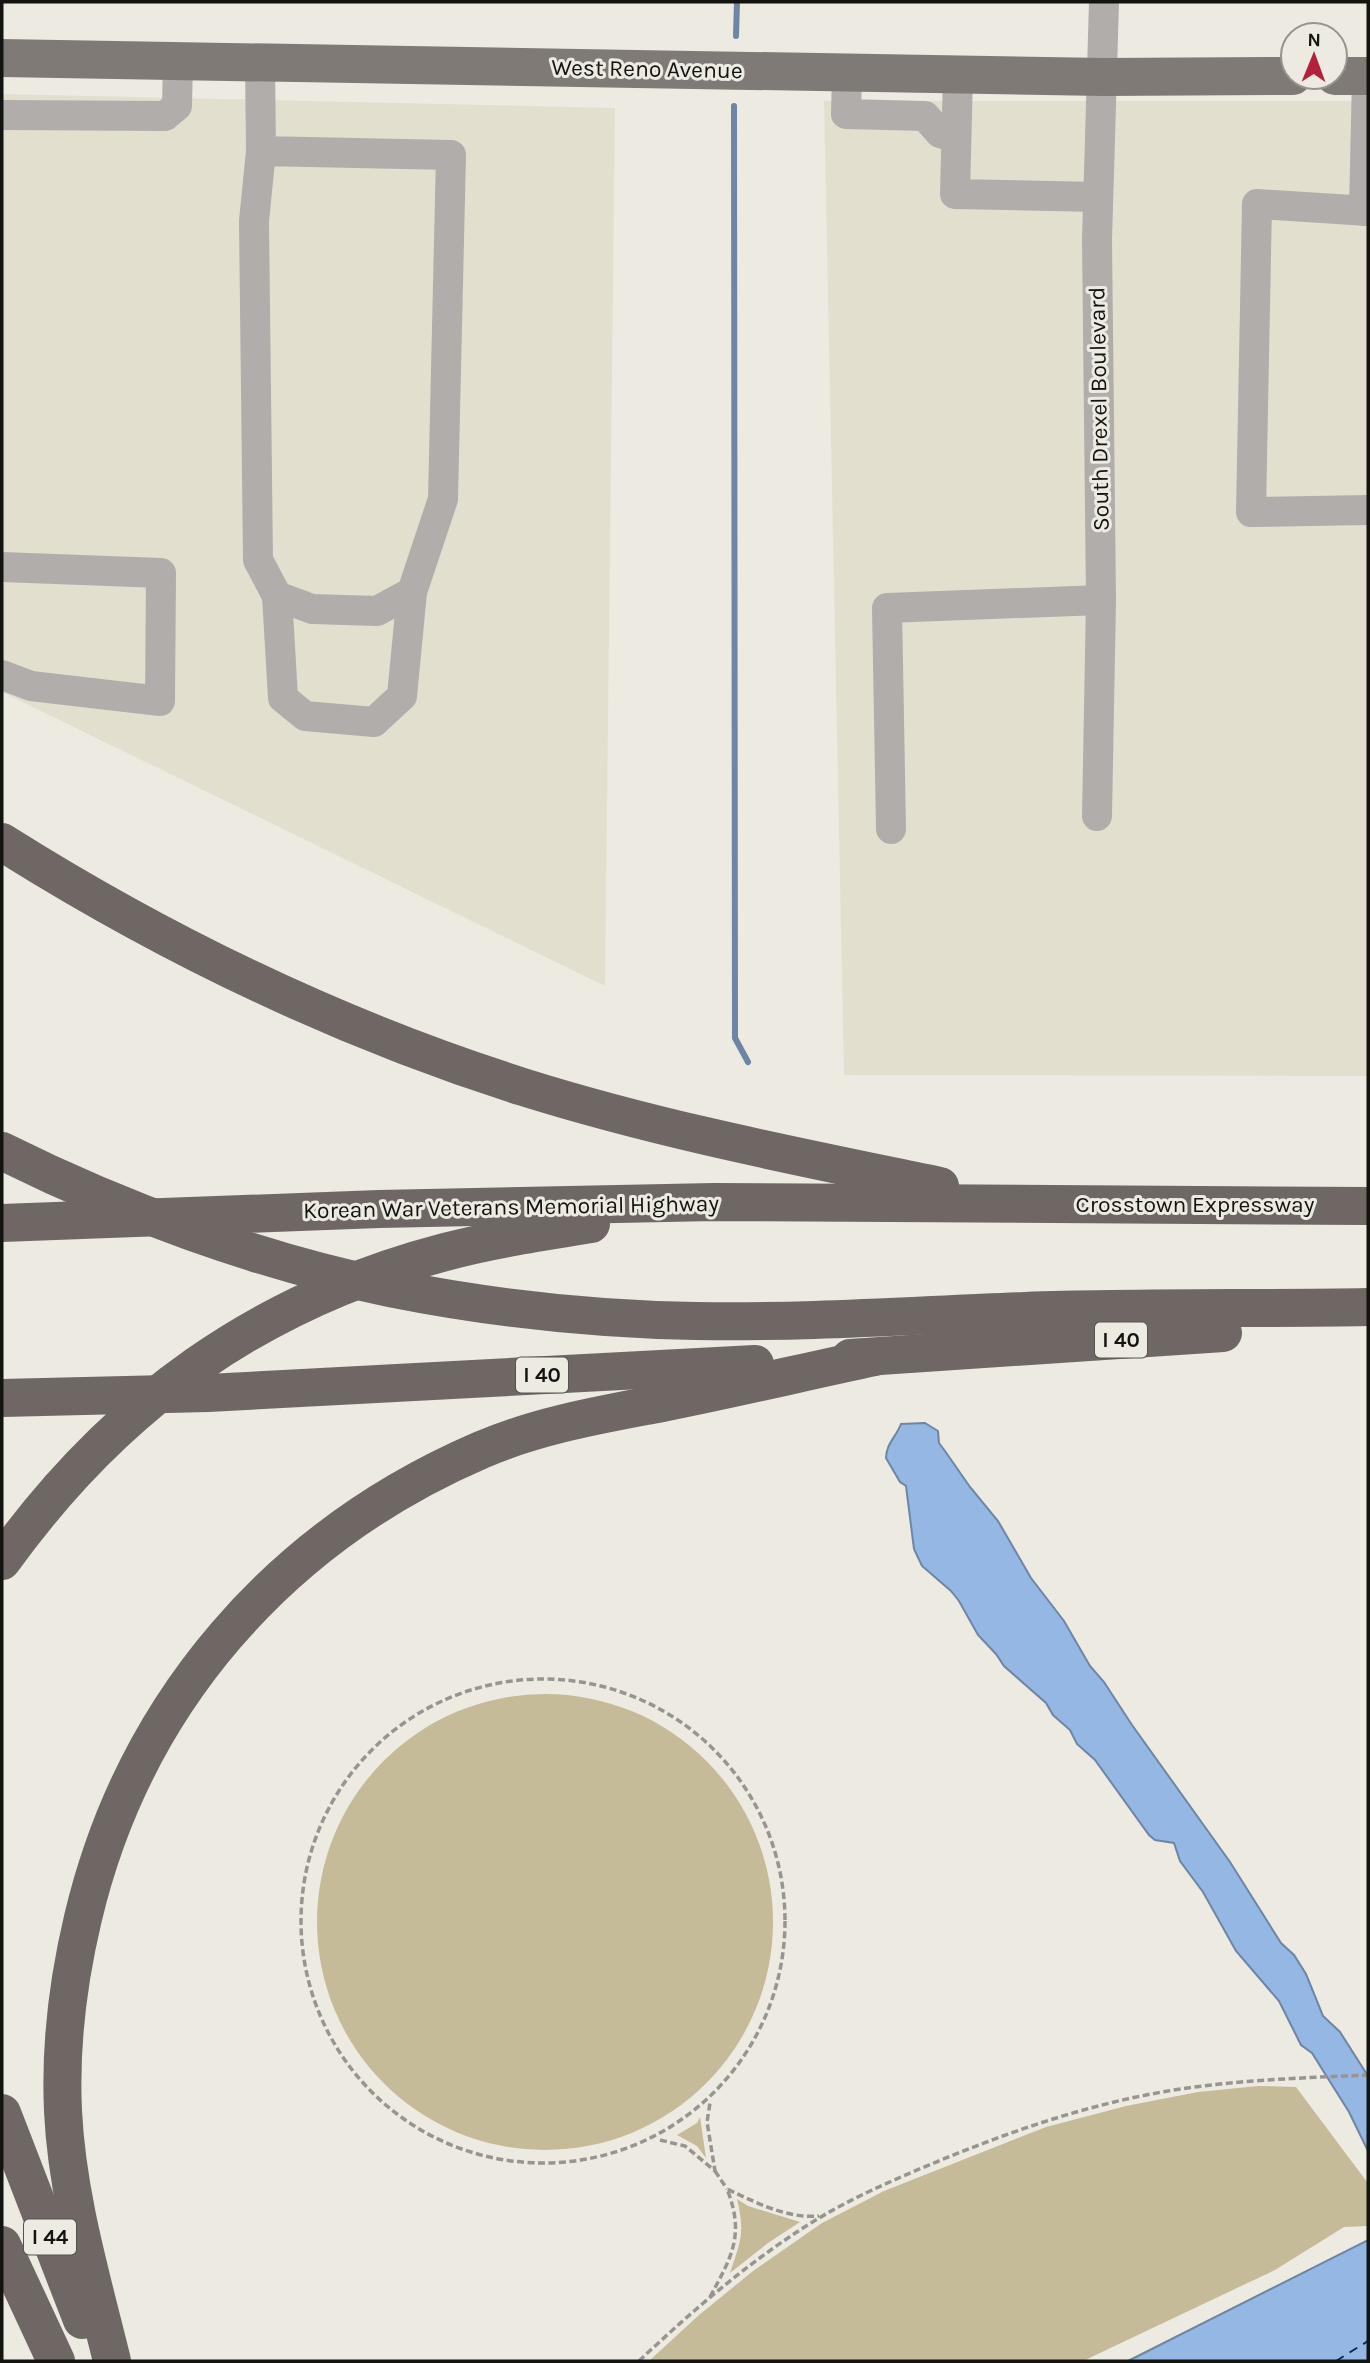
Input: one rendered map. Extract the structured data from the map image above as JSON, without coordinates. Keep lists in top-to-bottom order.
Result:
{
  "streets": {
    "highway": [
      "Crosstown Expressway",
      "Korean War Veterans Memorial Highway",
      "I 40",
      "I 44"
    ],
    "main road": ["West Reno Avenue"],
    "street": ["South Drexel Boulevard"]
  },
  "crossings": [
    ["West Reno Avenue", "South Drexel Boulevard"],
    ["Crosstown Expressway", "Korean War Veterans Memorial Highway"]
  ],
  "north": "top"
}
